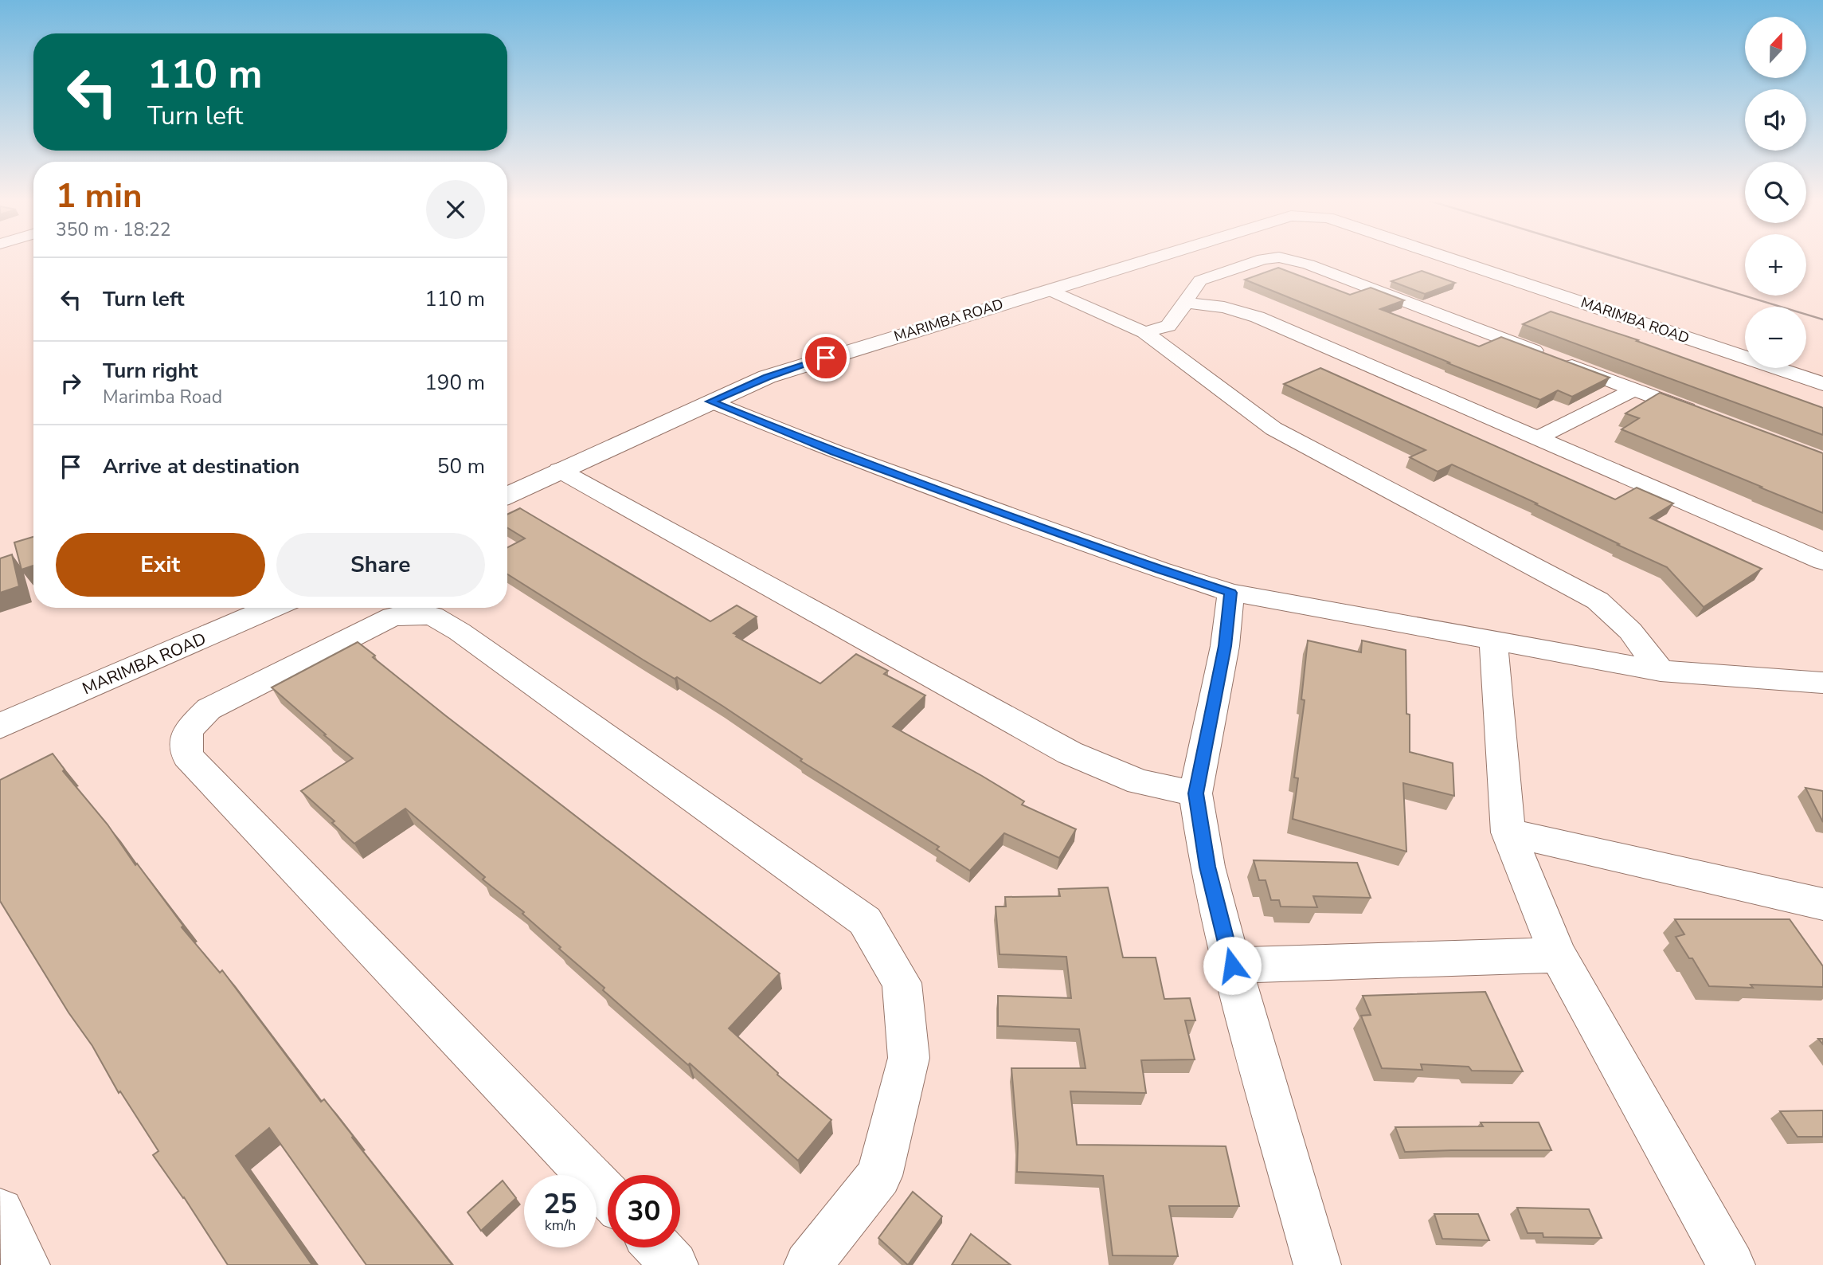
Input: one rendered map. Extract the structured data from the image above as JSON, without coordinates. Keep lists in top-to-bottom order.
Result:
{
  "streets": {
    "street": ["MARIMBA ROAD"]
  },
  "north": "top",
  "page": {
    "map_buttons": ["+", "−"],
    "turn": ["110 m", "Turn left"],
    "heading": ["1 min", "350 m · 18:22"],
    "list": [
      {
        "name": "Turn left",
        "value": "110 m"
      },
      {
        "name": "Turn right",
        "note": "Marimba Road",
        "value": "190 m"
      },
      {
        "name": "Arrive at destination",
        "value": "50 m"
      }
    ],
    "buttons": ["Exit", "Share"],
    "speed": "25 km/h",
    "limit": "30"
  }
}
